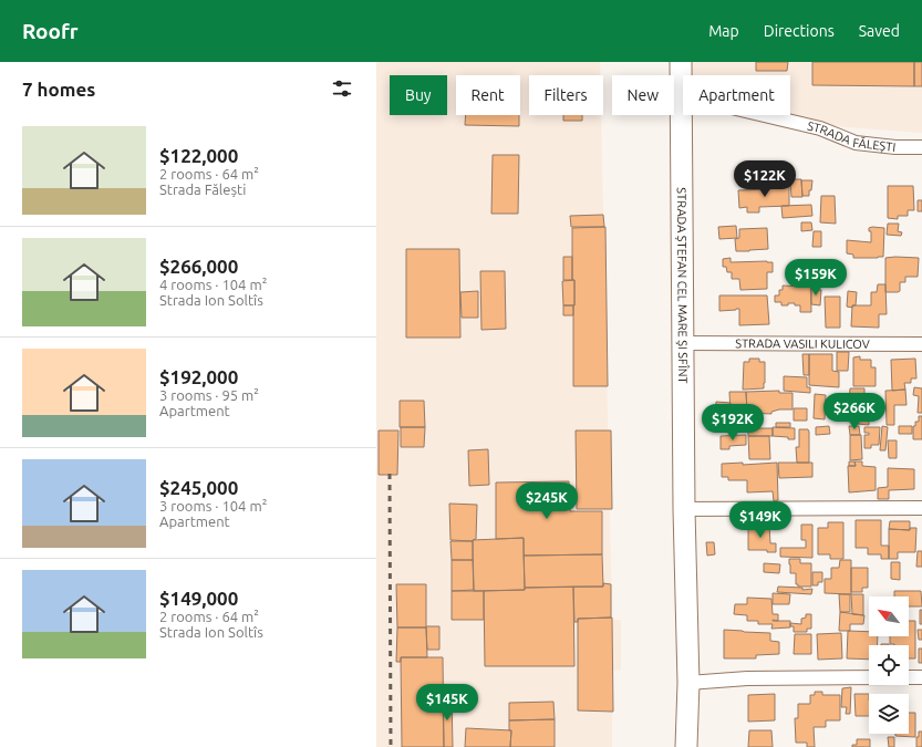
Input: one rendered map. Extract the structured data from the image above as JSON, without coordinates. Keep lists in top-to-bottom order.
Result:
{
  "streets": {
    "main road": ["STRADA ȘTEFAN CEL MARE ȘI SFÎNT"],
    "street": ["STRADA FĂLEȘTI", "STRADA VASILI KULICOV"]
  },
  "crossings": [
    ["STRADA FĂLEȘTI", "STRADA ȘTEFAN CEL MARE ȘI SFÎNT"],
    ["STRADA ȘTEFAN CEL MARE ȘI SFÎNT", "STRADA VASILI KULICOV"]
  ],
  "north": "top left",
  "page": {
    "header": "Roofr",
    "nav": ["Map", "Directions", "Saved"],
    "heading": "7 homes",
    "chip": [
      "Buy",
      "Rent",
      "Filters",
      "New",
      "Apartment"
    ],
    "list": [
      {
        "name": "$122,000",
        "note": "2 rooms · 64 m² · Strada Fălești"
      },
      {
        "name": "$266,000",
        "note": "4 rooms · 104 m² · Strada Ion Soltîs"
      },
      {
        "name": "$192,000",
        "note": "3 rooms · 95 m² · Apartment"
      },
      {
        "name": "$245,000",
        "note": "3 rooms · 104 m² · Apartment"
      },
      {
        "name": "$149,000",
        "note": "2 rooms · 64 m² · Strada Ion Soltîs"
      }
    ],
    "price": [
      "$122K",
      "$159K",
      "$266K",
      "$192K",
      "$245K",
      "$149K",
      "$145K"
    ]
  }
}
